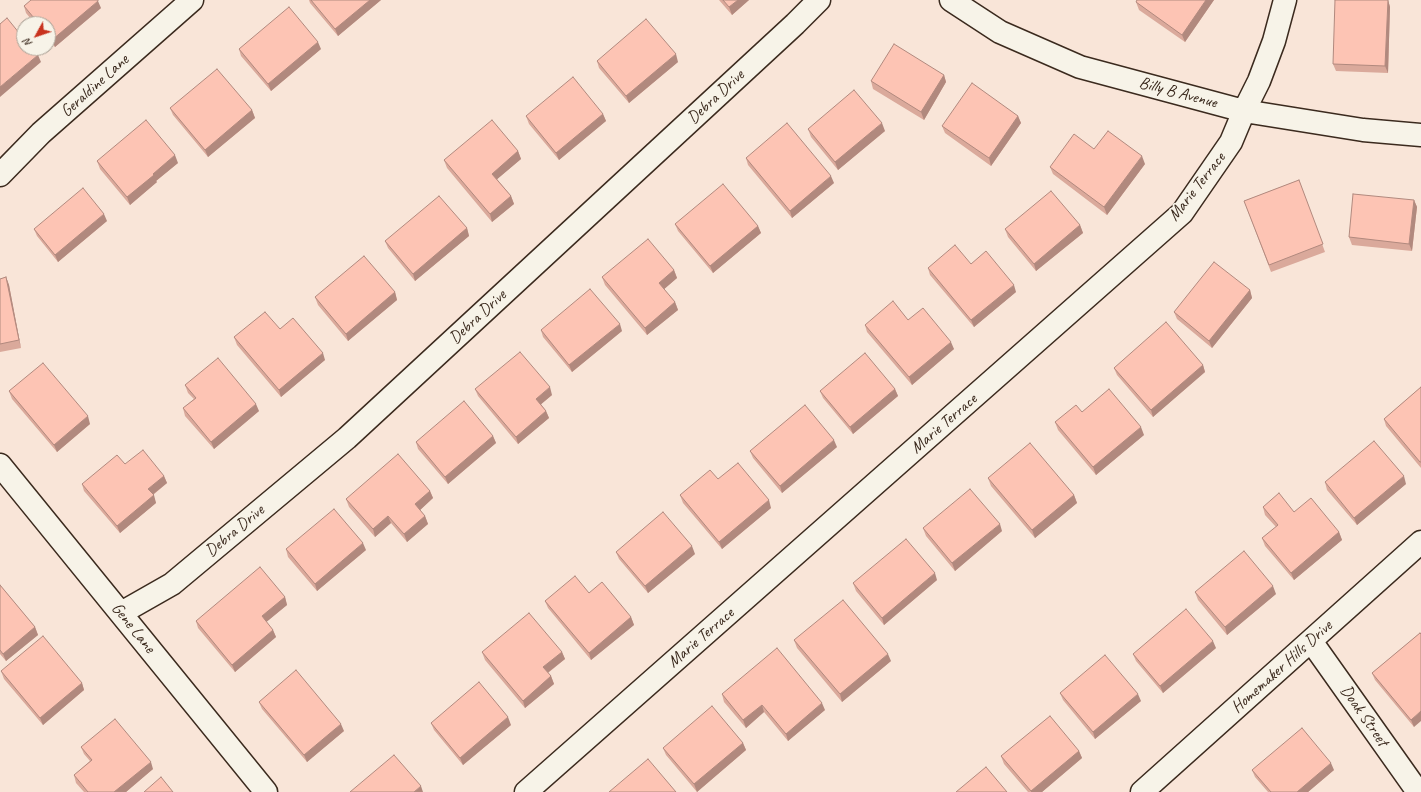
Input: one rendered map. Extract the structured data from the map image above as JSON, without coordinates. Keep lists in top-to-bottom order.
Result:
{
  "streets": {
    "street": [
      "Geraldine Lane",
      "Billy B Avenue",
      "Debra Drive",
      "Marie Terrace",
      "Gene Lane",
      "Homemaker Hills Drive",
      "Doak Street"
    ]
  },
  "crossings": [
    ["Billy B Avenue", "Marie Terrace"],
    ["Debra Drive", "Gene Lane"],
    ["Homemaker Hills Drive", "Doak Street"]
  ],
  "north": "bottom left"
}
